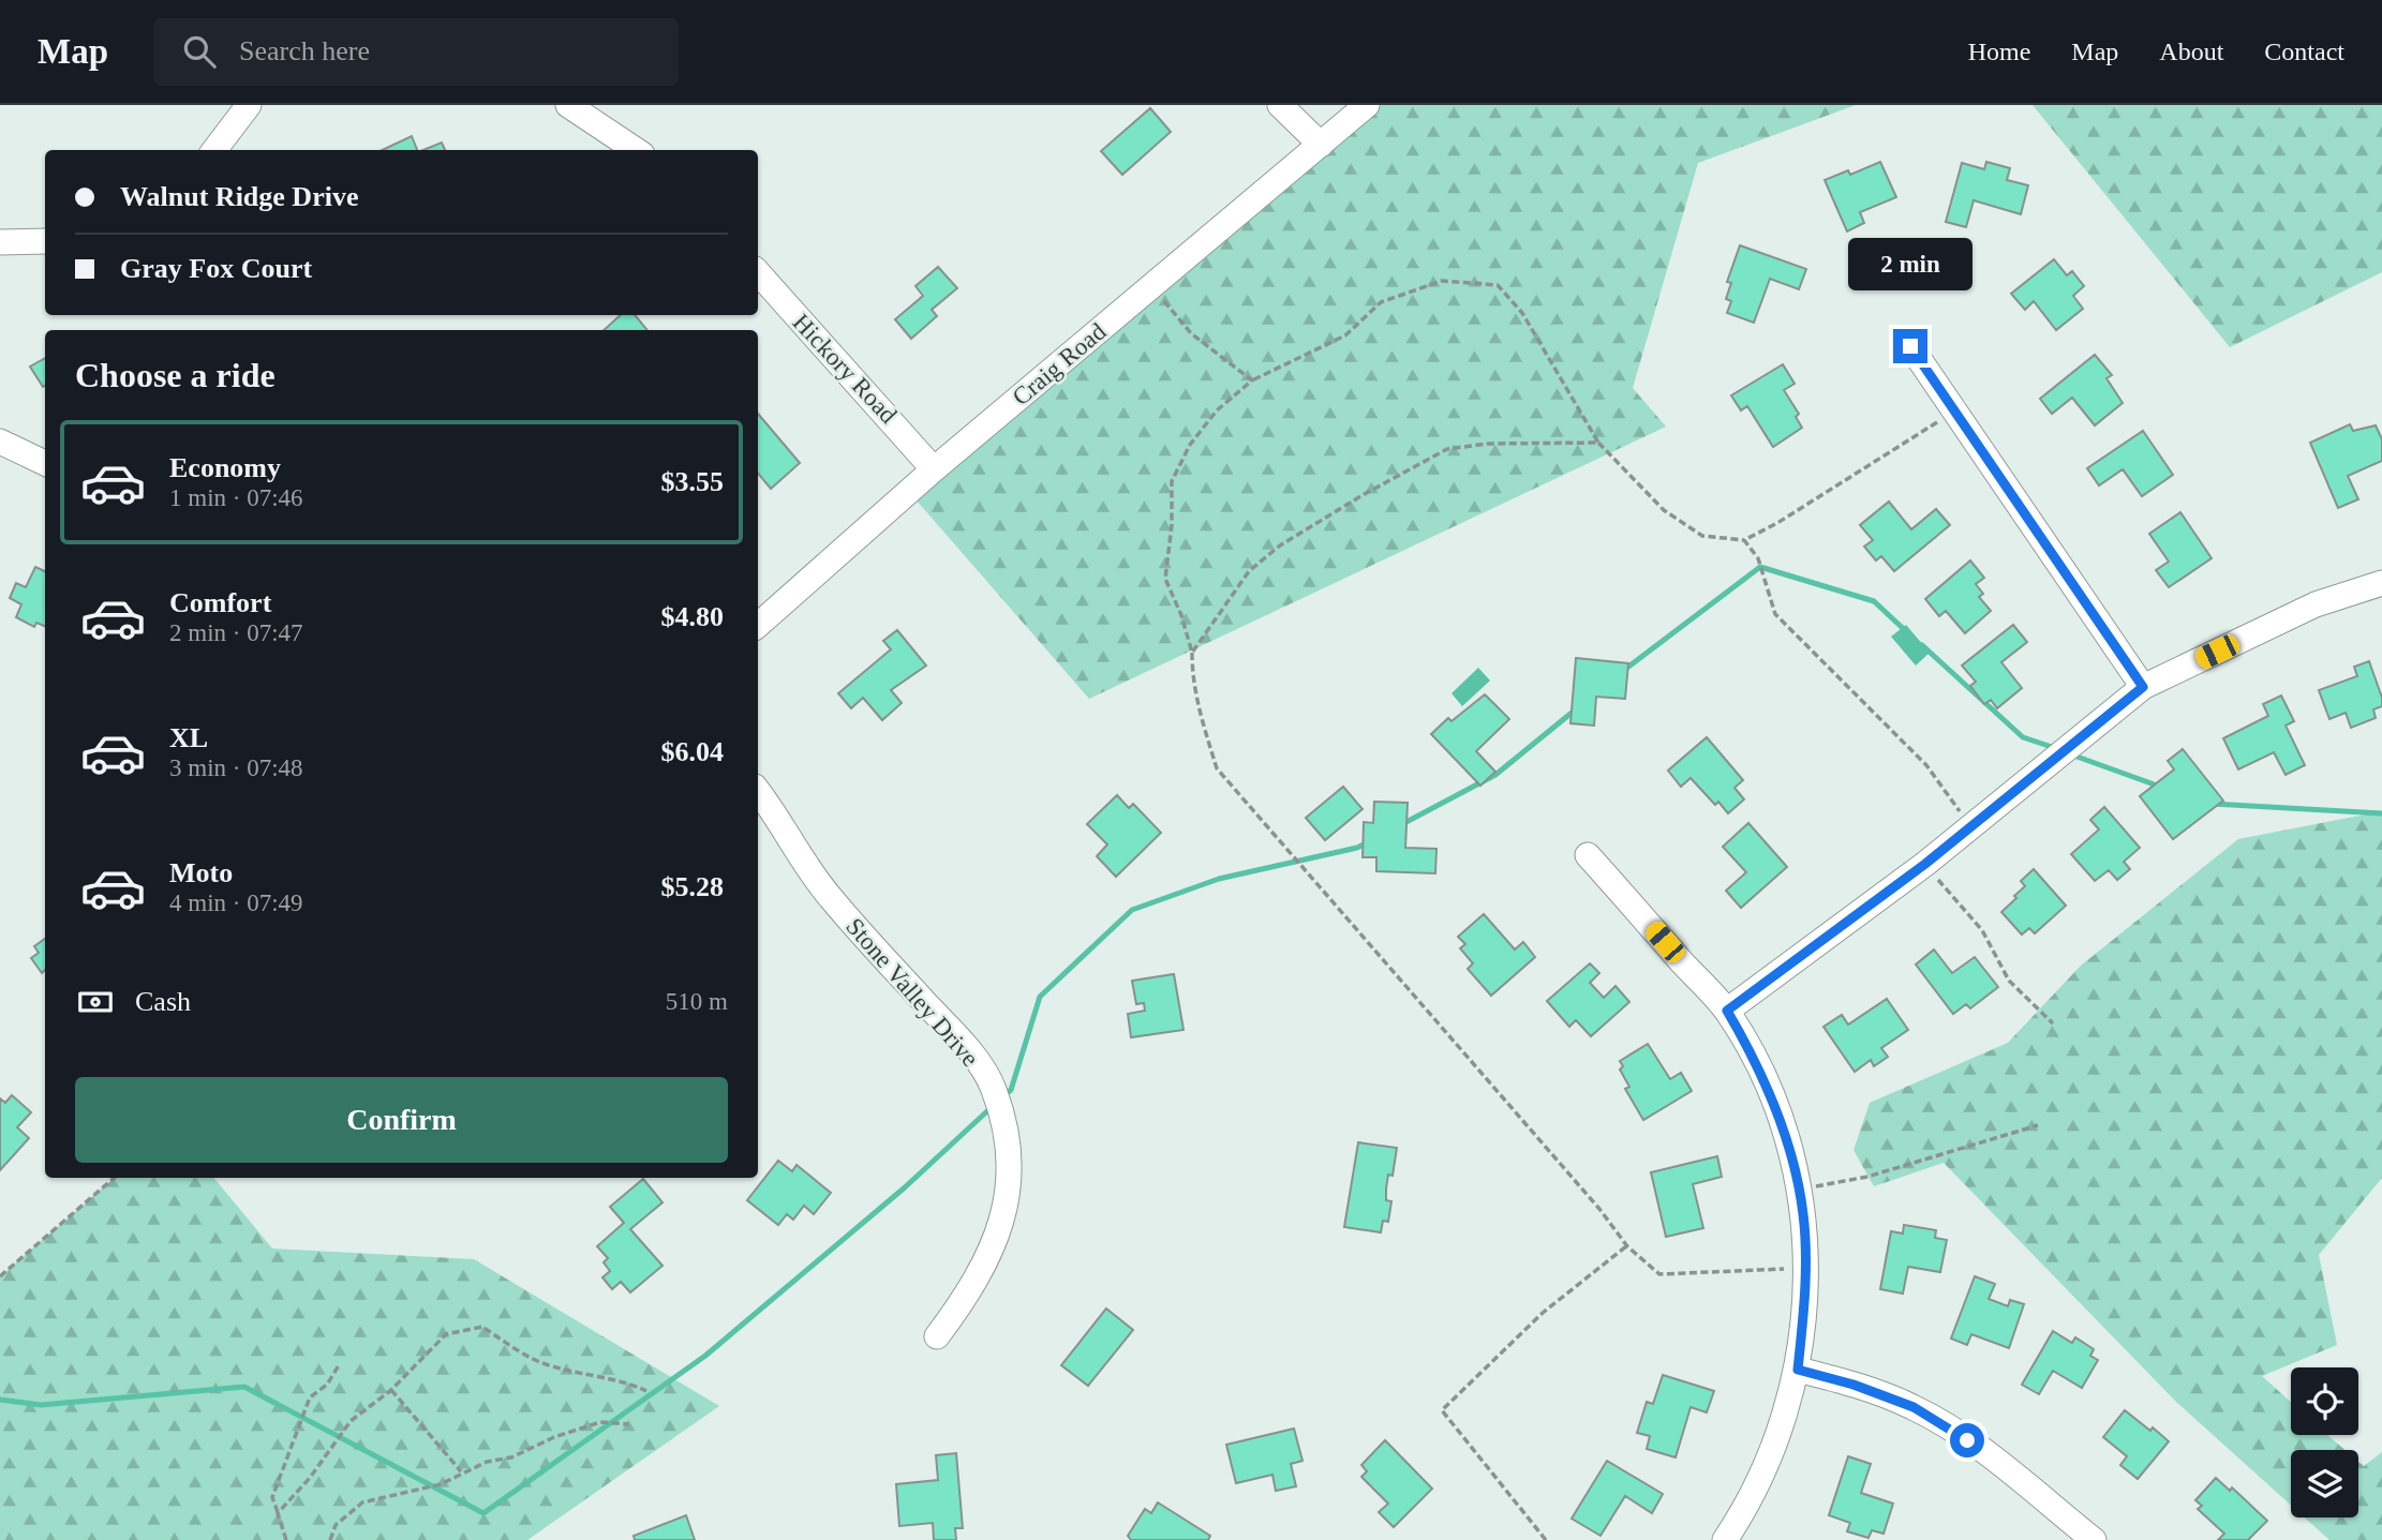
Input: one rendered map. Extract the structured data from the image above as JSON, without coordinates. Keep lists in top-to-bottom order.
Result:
{
  "streets": {
    "street": ["Craig Road", "Hickory Road", "Stone Valley Drive"]
  },
  "crossings": [
    ["Craig Road", "Hickory Road"]
  ],
  "page": {
    "header": "Map",
    "search": "Search here",
    "nav": [
      "Home",
      "Map",
      "About",
      "Contact"
    ],
    "banner": ["Walnut Ridge Drive", "Gray Fox Court"],
    "bubble": "2 min",
    "heading": "Choose a ride",
    "list": [
      {
        "name": "Economy",
        "note": "1 min · 07:46",
        "value": "$3.55"
      },
      {
        "name": "Comfort",
        "note": "2 min · 07:47",
        "value": "$4.80"
      },
      {
        "name": "XL",
        "note": "3 min · 07:48",
        "value": "$6.04"
      },
      {
        "name": "Moto",
        "note": "4 min · 07:49",
        "value": "$5.28"
      }
    ],
    "pay": ["Cash", "510 m"],
    "buttons": "Confirm"
  }
}
